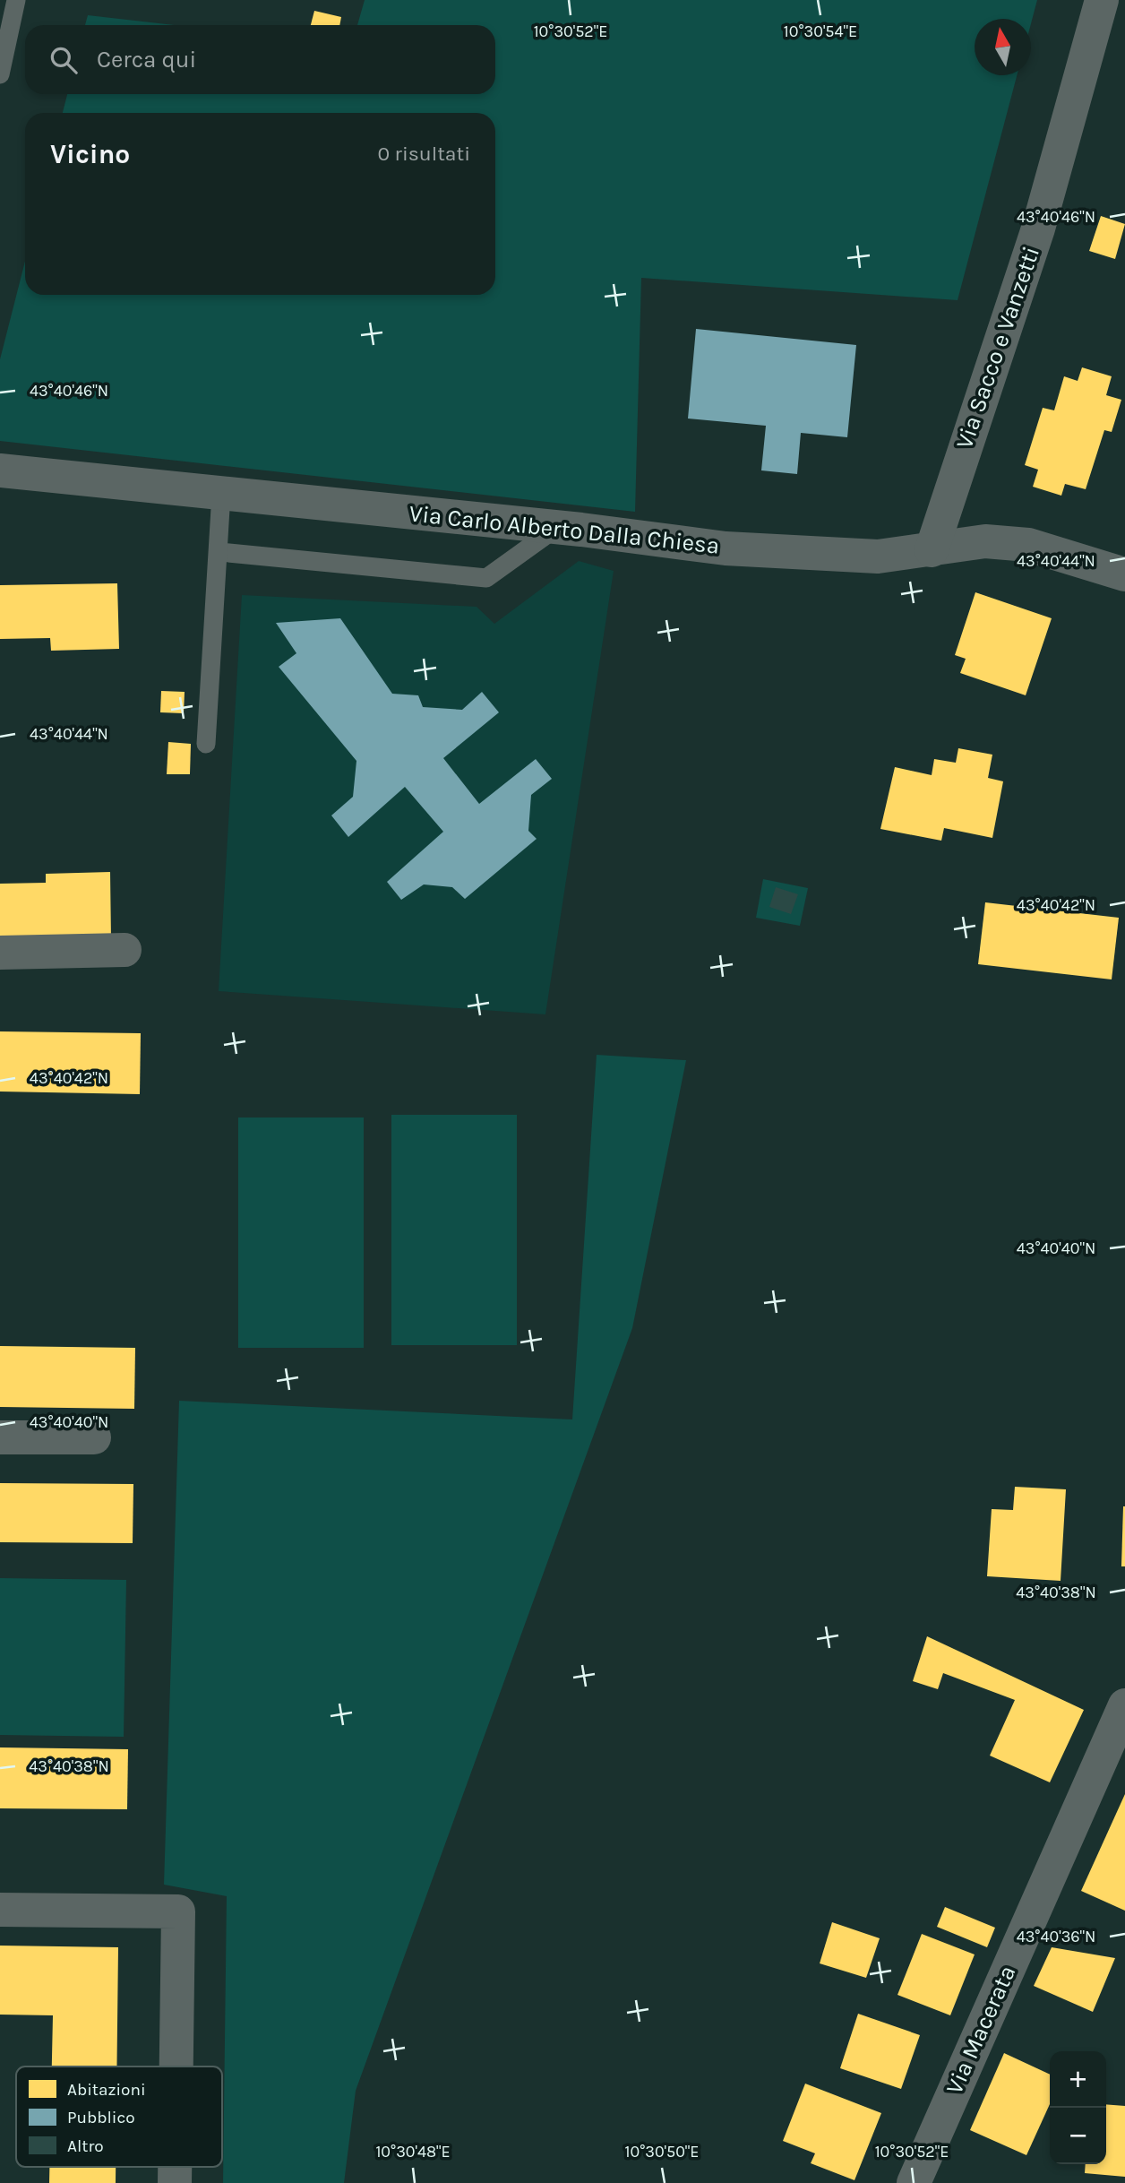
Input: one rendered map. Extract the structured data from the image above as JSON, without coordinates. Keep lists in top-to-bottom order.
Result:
{
  "streets": {
    "street": ["Via Sacco e Vanzetti", "Via Carlo Alberto Dalla Chiesa", "Via Macerata"]
  },
  "crossings": [
    ["Via Sacco e Vanzetti", "Via Carlo Alberto Dalla Chiesa"]
  ],
  "legend": ["Abitazioni", "Pubblico", "Altro"],
  "north": "top",
  "page": {
    "search": "Cerca qui",
    "heading": ["Vicino", "0 risultati"],
    "map_buttons": ["+", "−"]
  },
  "coordinates": [
    "10°30'54\"E",
    "10°30'52\"E",
    "43°40'46\"N",
    "43°40'44\"N",
    "43°40'42\"N",
    "43°40'40\"N",
    "43°40'38\"N",
    "43°40'36\"N",
    "10°30'48\"E",
    "10°30'50\"E"
  ]
}
